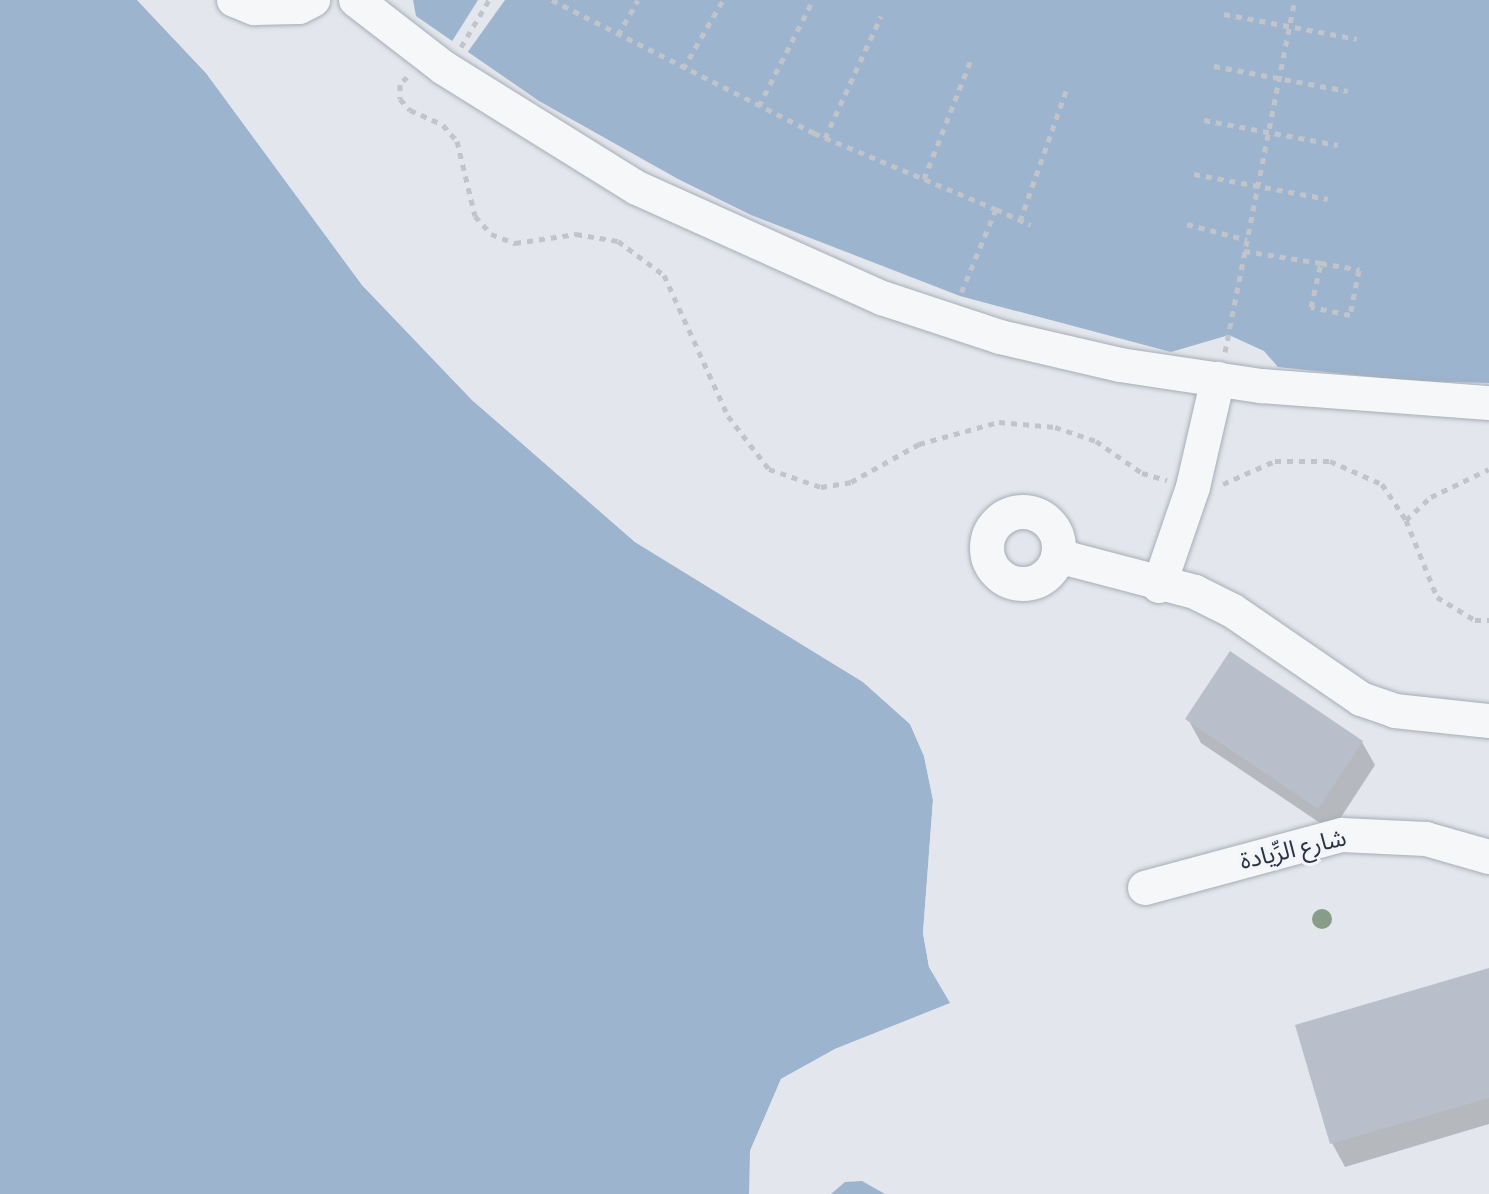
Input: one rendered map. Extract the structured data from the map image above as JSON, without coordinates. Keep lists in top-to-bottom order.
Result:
{
  "streets": {
    "street": ["شارع الرِّيادة"]
  }
}
